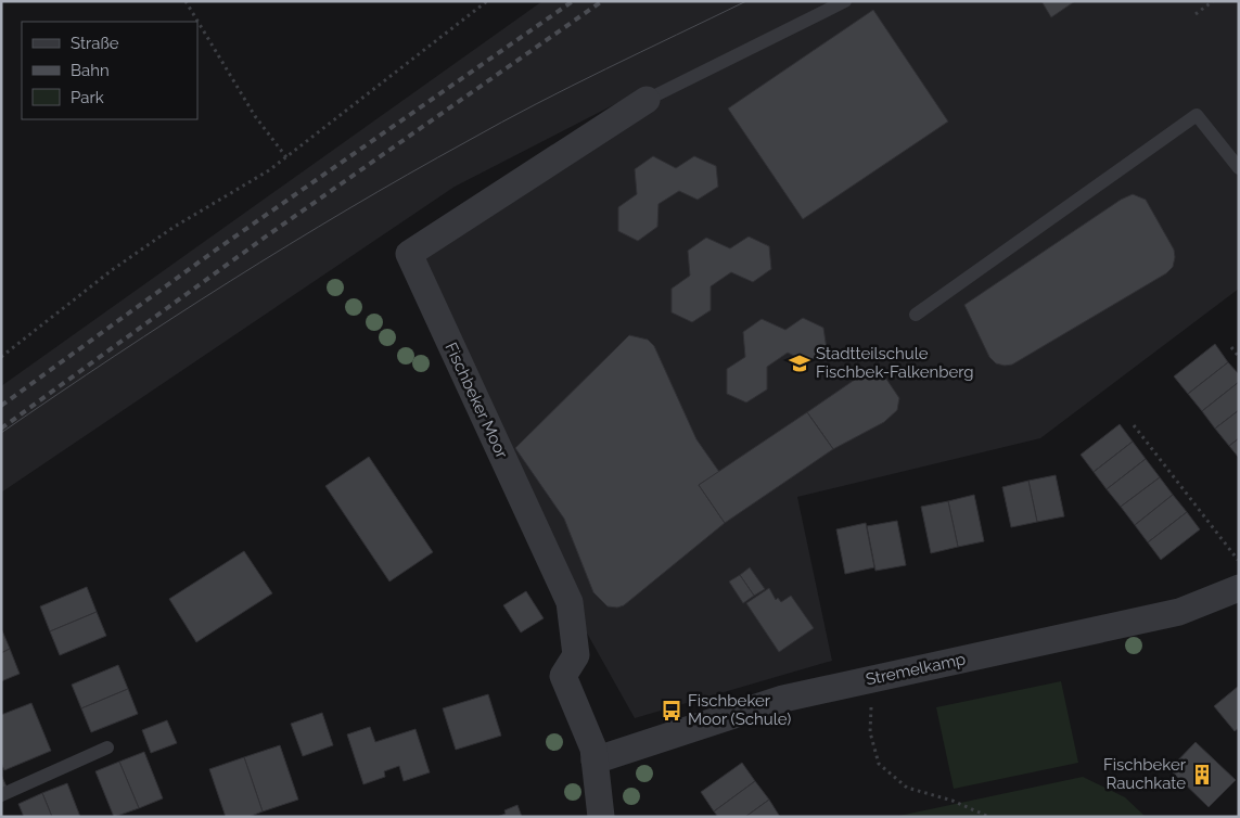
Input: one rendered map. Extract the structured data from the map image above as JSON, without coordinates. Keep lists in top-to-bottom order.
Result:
{
  "streets": {
    "street": ["Fischbeker Moor", "Stremelkamp"]
  },
  "crossings": [
    ["Fischbeker Moor", "Stremelkamp"]
  ],
  "places": {
    "school or university": ["Stadtteilschule Fischbek-Falkenberg"],
    "bus stop": ["Fischbeker Moor (Schule)"],
    "building": ["Fischbeker Rauchkate"]
  },
  "legend": ["Straße", "Bahn", "Park"]
}
